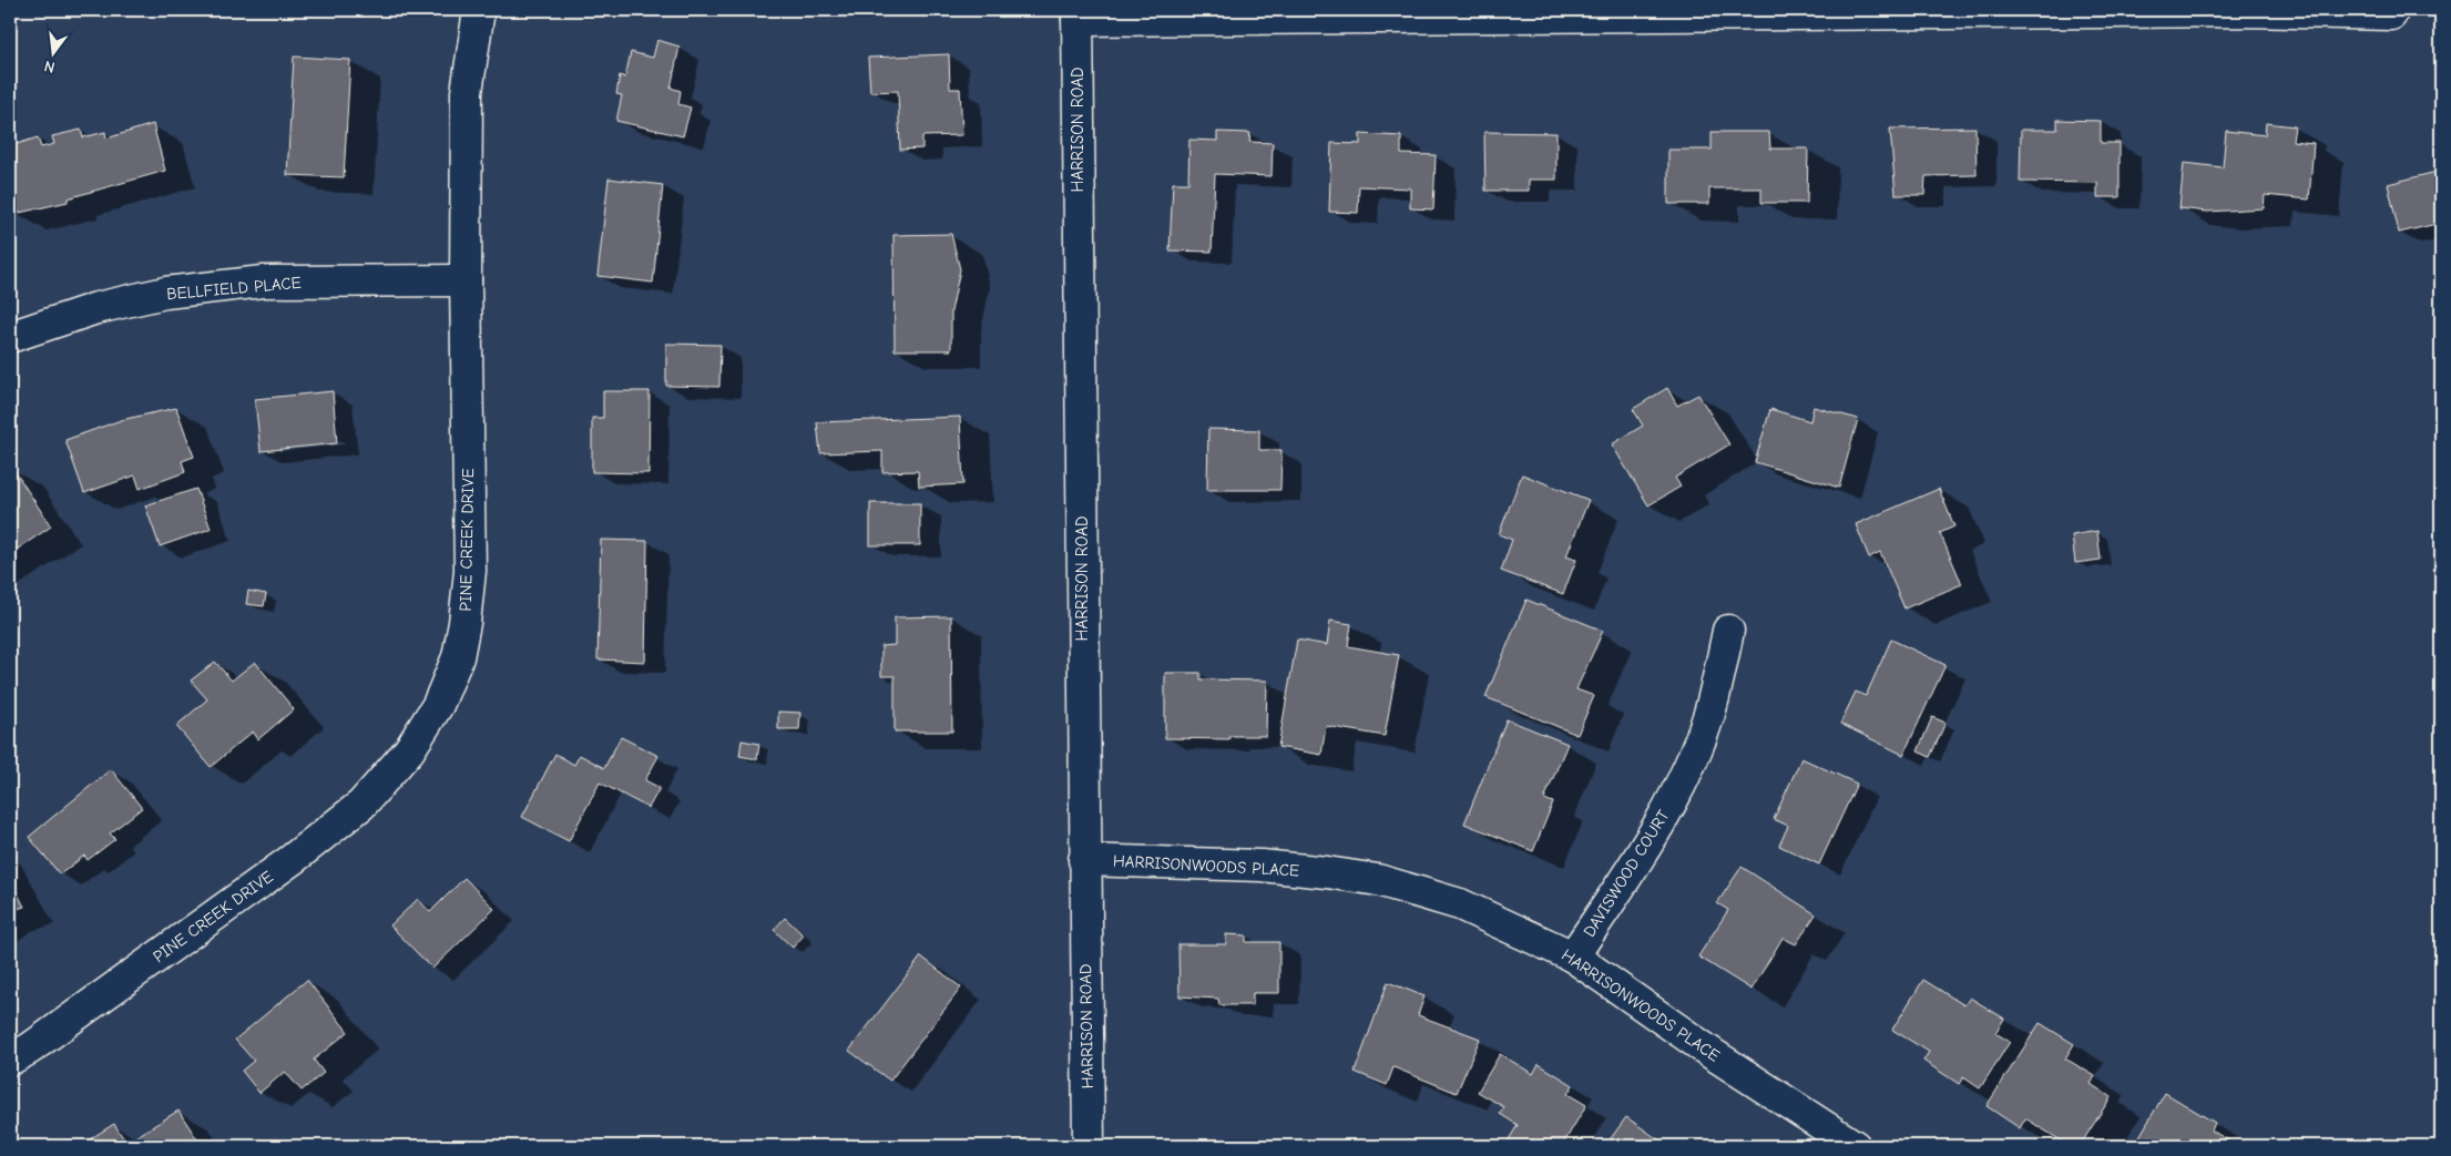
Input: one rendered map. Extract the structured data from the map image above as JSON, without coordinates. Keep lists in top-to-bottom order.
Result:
{
  "streets": {
    "street": [
      "HARRISON ROAD",
      "BELLFIELD PLACE",
      "PINE CREEK DRIVE",
      "HARRISONWOODS PLACE",
      "DAVISWOOD COURT"
    ]
  },
  "crossings": [
    ["HARRISON ROAD", "HARRISONWOODS PLACE"],
    ["BELLFIELD PLACE", "PINE CREEK DRIVE"],
    ["HARRISONWOODS PLACE", "DAVISWOOD COURT"]
  ],
  "north": "bottom"
}
